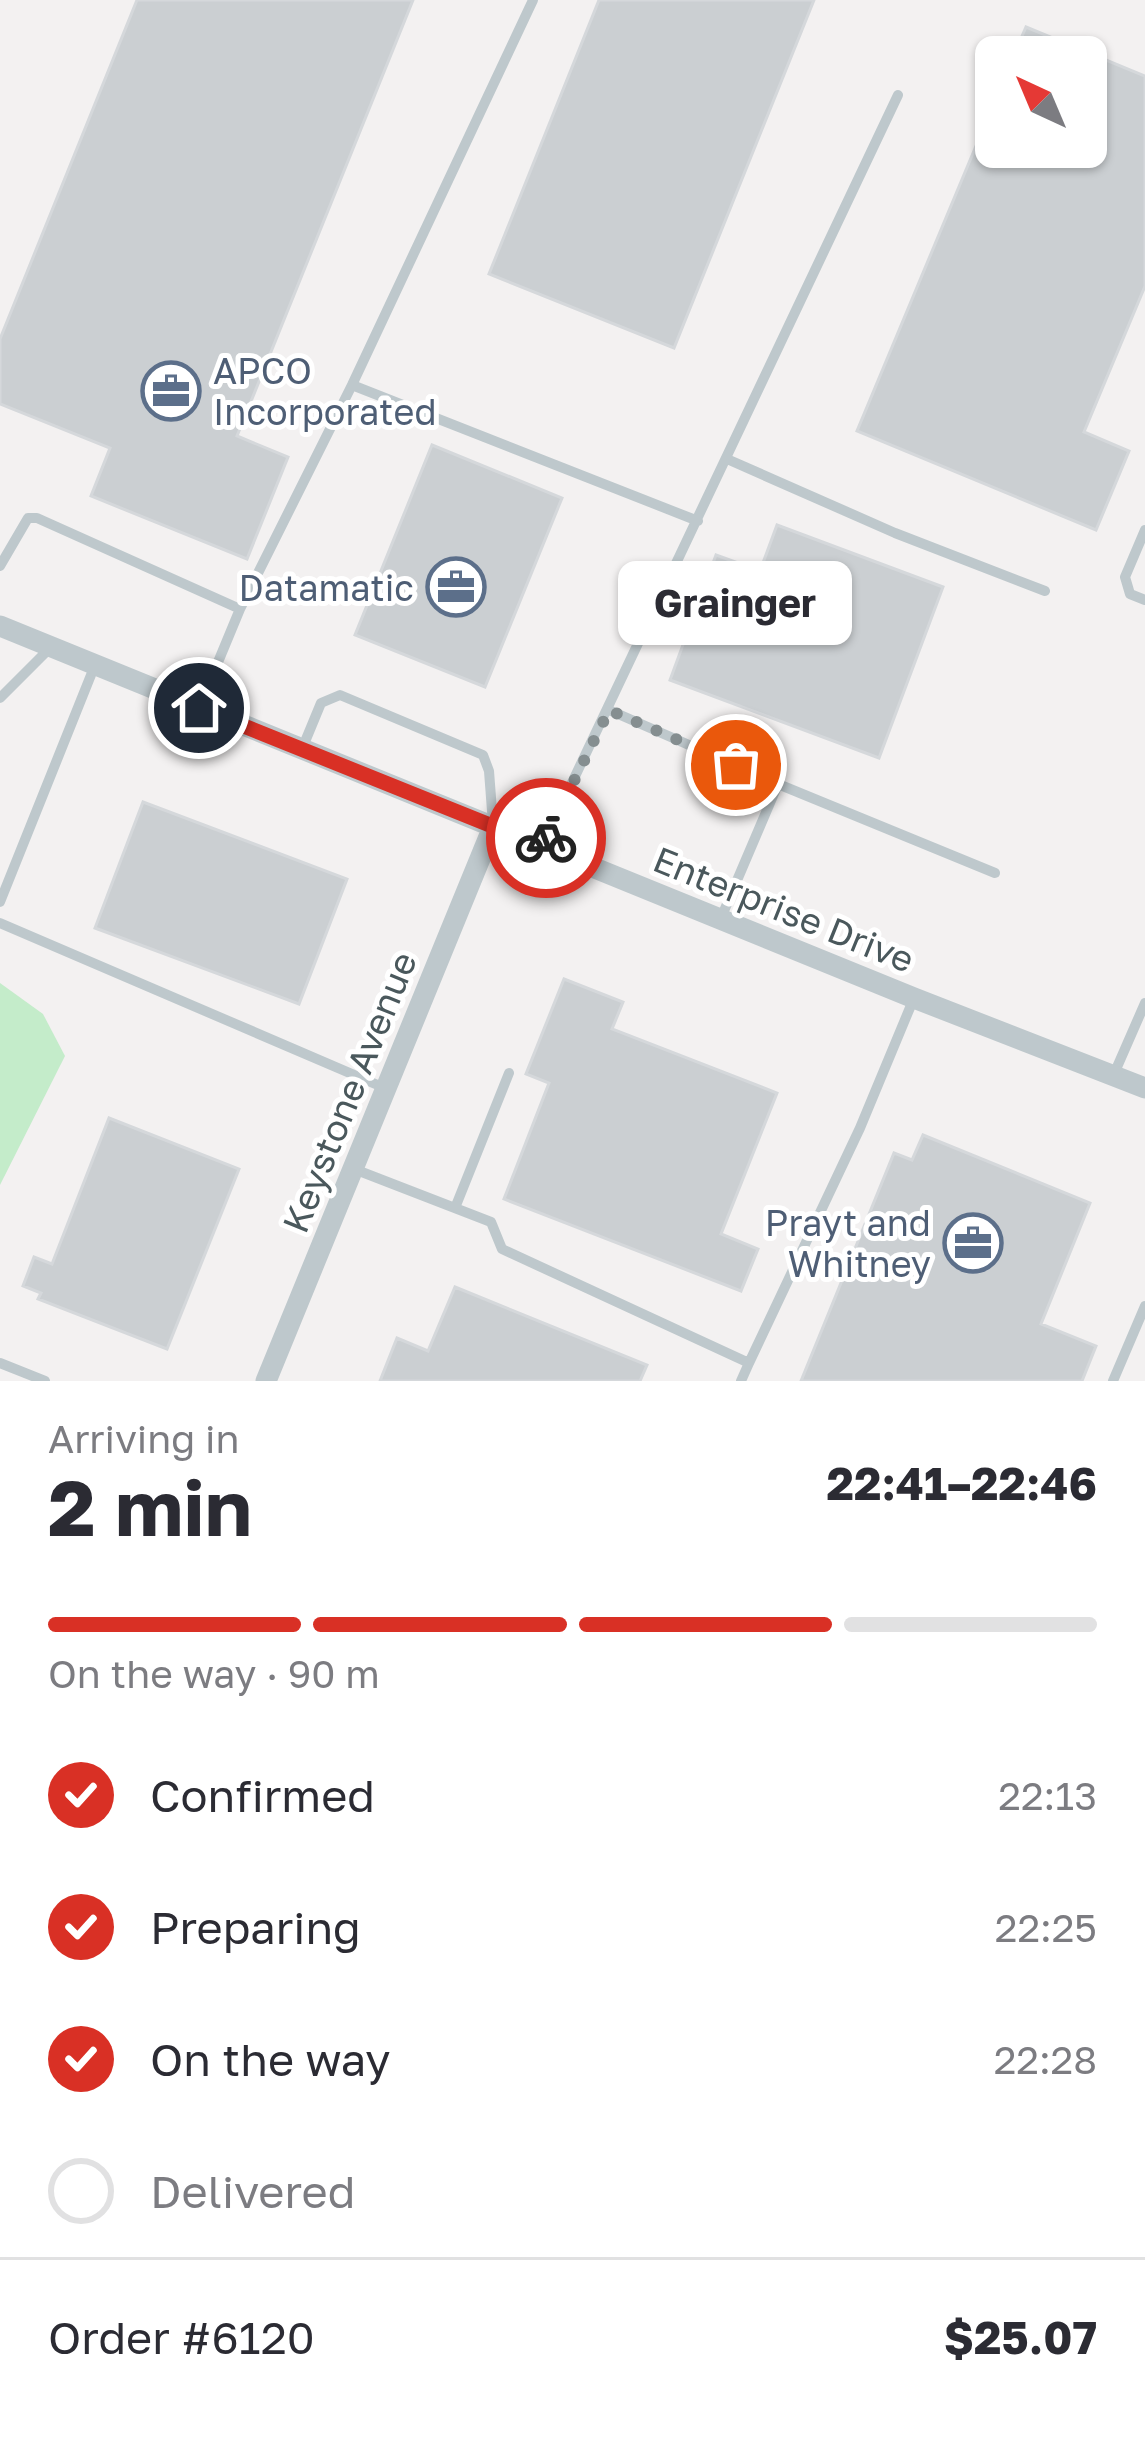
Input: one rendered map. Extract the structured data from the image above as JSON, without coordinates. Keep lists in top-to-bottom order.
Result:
{
  "streets": {
    "street": ["Enterprise Drive", "Keystone Avenue"]
  },
  "crossings": [
    ["Enterprise Drive", "Keystone Avenue"]
  ],
  "places": {
    "office": ["APCO Incorporated", "Datamatic", "Prayt and Whitney"],
    "other": ["Grainger"]
  },
  "north": "top left",
  "page": {
    "bubble": "Grainger",
    "heading": ["2 min", "Arriving in", "22:41–22:46"],
    "panel": ["Order #6120", "$25.07"],
    "bar": "On the way · 90 m",
    "list": [
      ["Confirmed", "22:13"],
      ["Preparing", "22:25"],
      ["On the way", "22:28"],
      "Delivered"
    ]
  }
}
